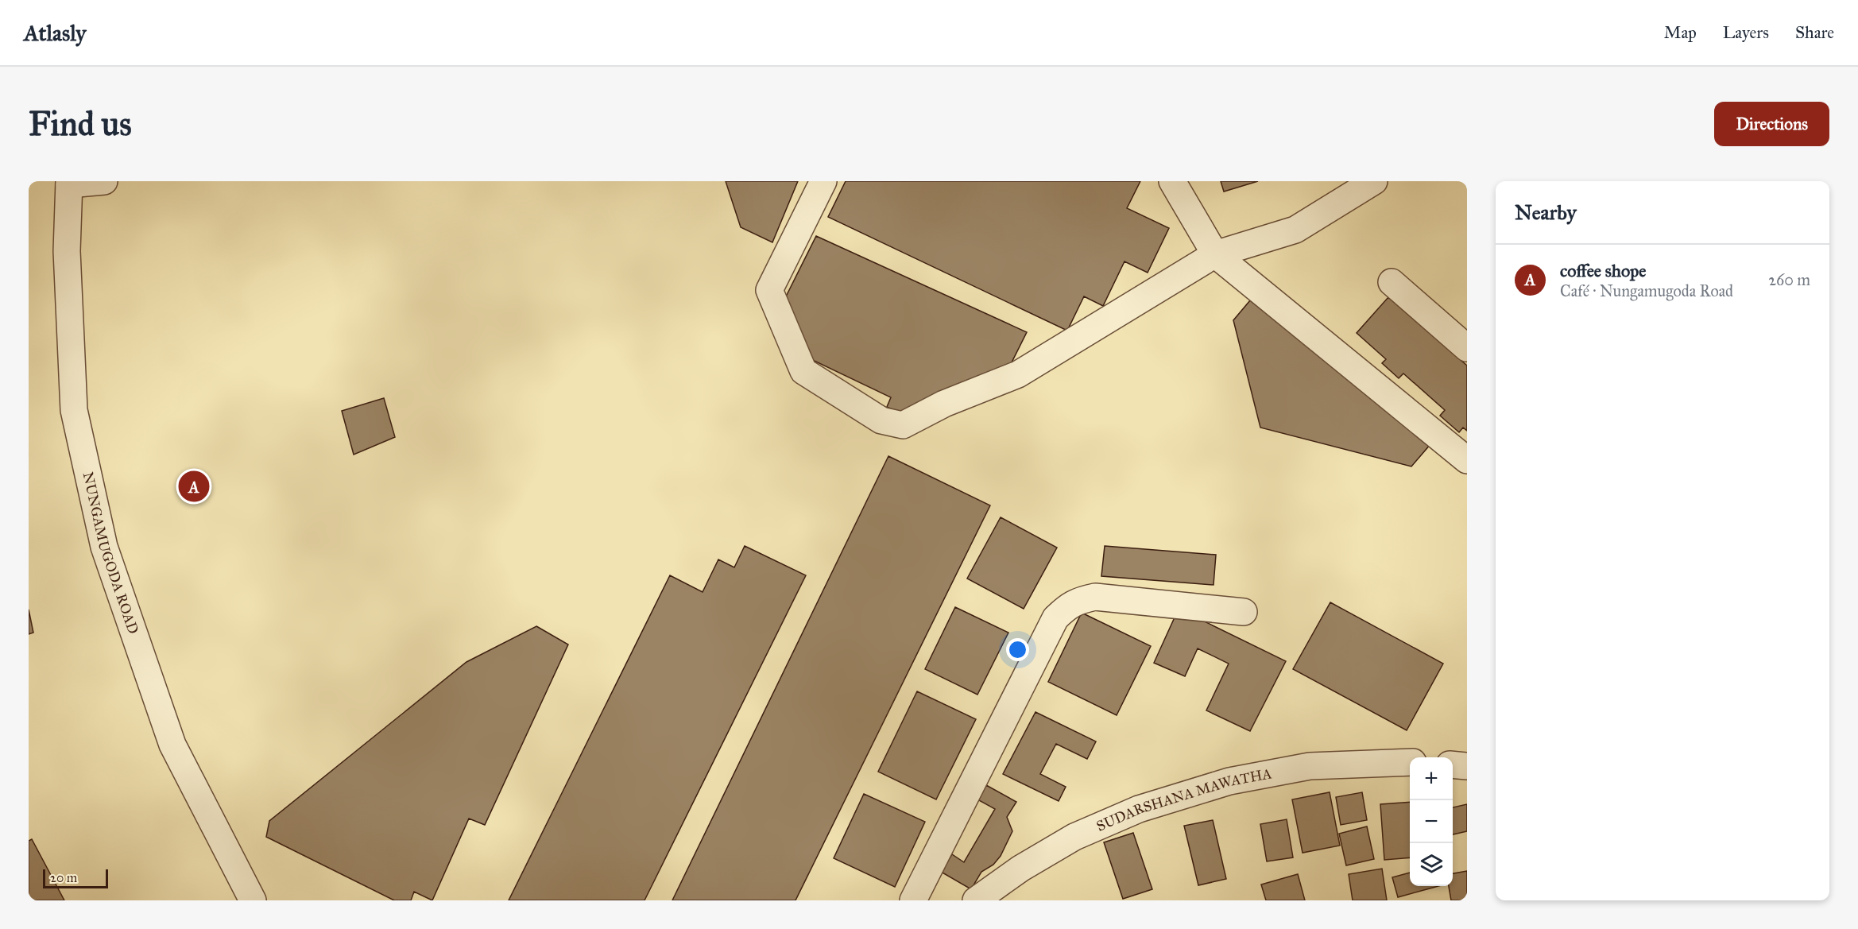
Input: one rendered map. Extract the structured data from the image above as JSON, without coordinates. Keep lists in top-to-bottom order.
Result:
{
  "streets": {
    "street": ["NUNGAMUGODA ROAD", "SUDARSHANA MAWATHA"]
  },
  "scale_bar": "20 m",
  "page": {
    "header": "Atlasly",
    "nav": ["Map", "Layers", "Share"],
    "buttons": "Directions",
    "title": "Find us",
    "heading": "Nearby",
    "list": [
      {
        "mark": "A",
        "name": "coffee shope",
        "note": "Café · Nungamugoda Road",
        "value": "260 m"
      }
    ],
    "pins": "A",
    "map_buttons": ["+", "−"],
    "scale": "20 m"
  }
}
